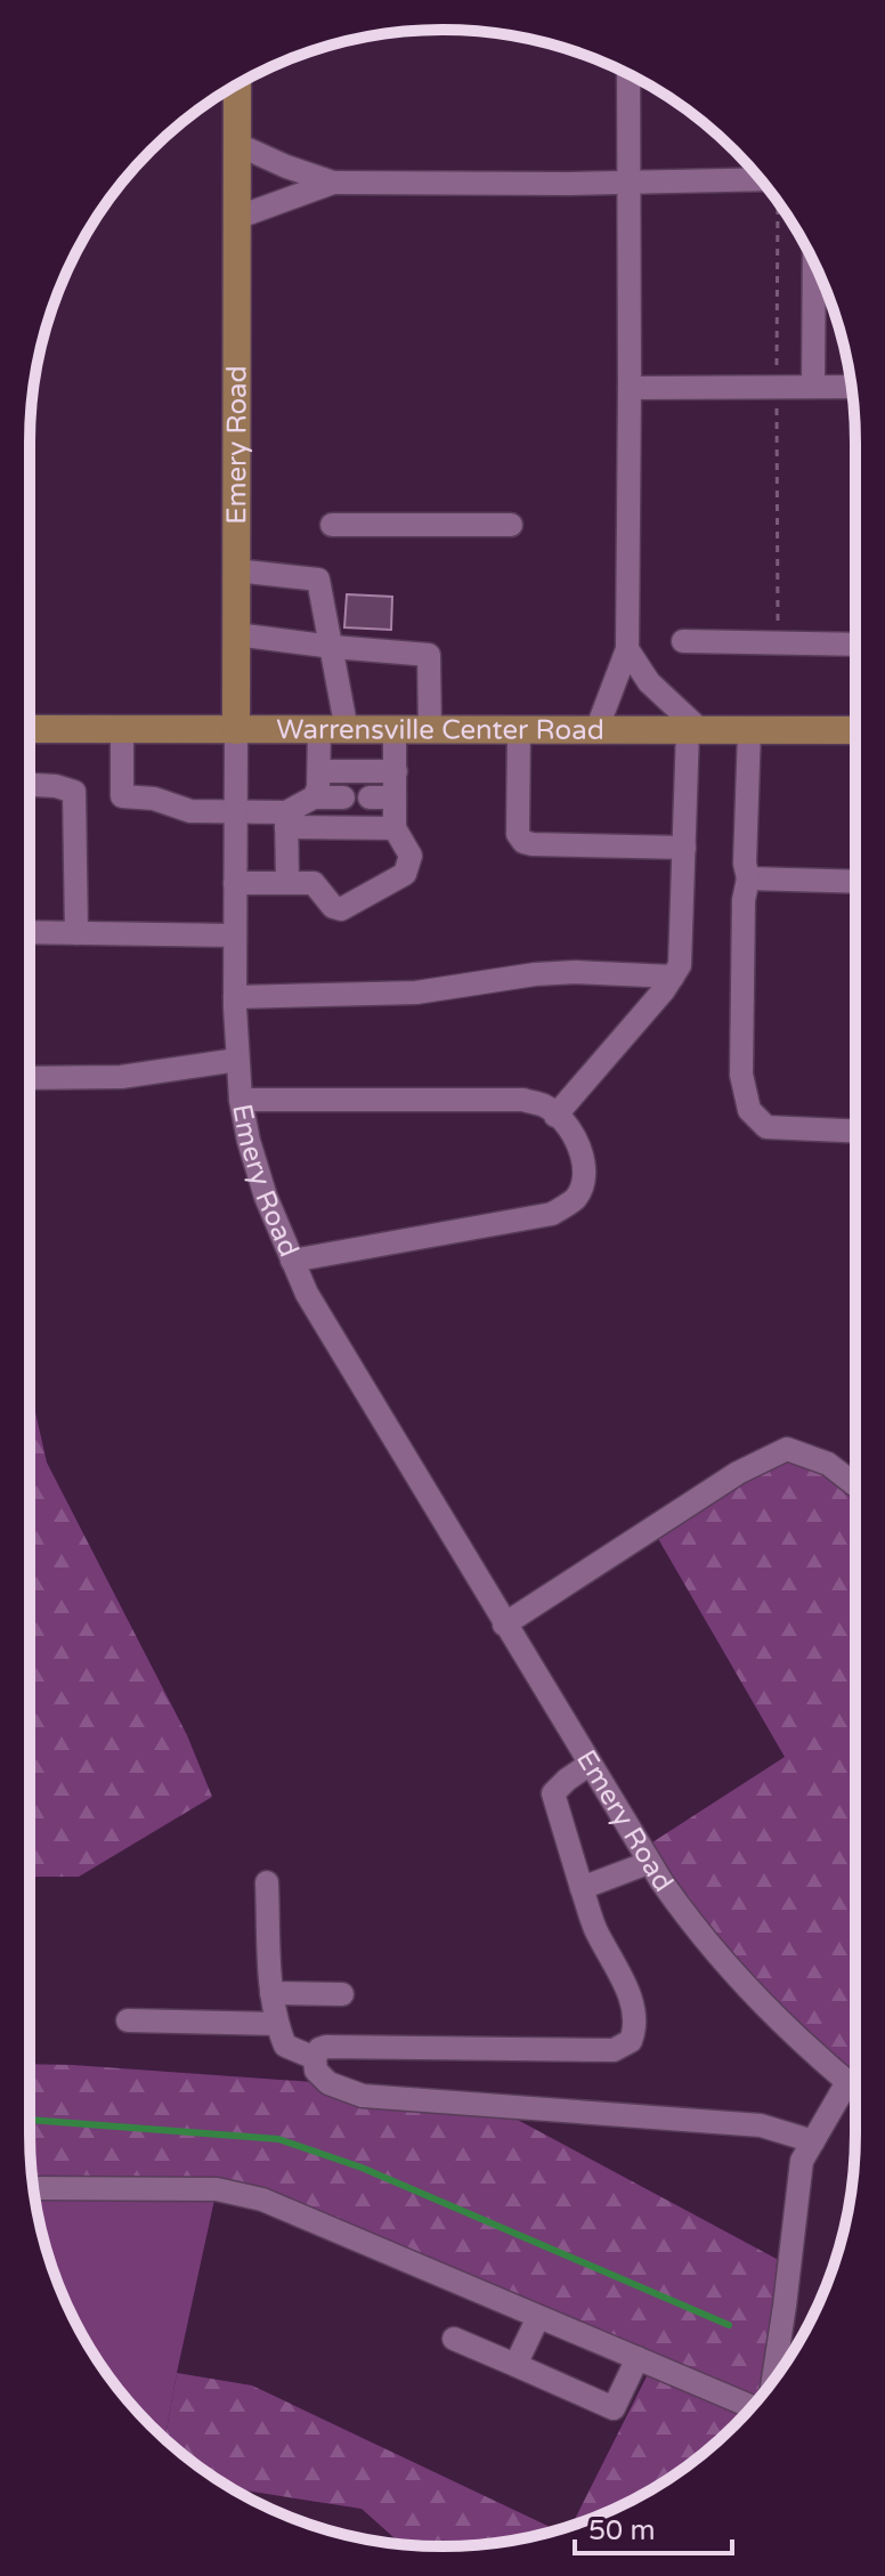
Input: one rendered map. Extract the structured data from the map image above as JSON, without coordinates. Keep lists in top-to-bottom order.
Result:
{
  "streets": {
    "main road": ["Emery Road", "Warrensville Center Road"]
  },
  "crossings": [
    ["Emery Road", "Warrensville Center Road"]
  ],
  "scale_bar": "50 m"
}
